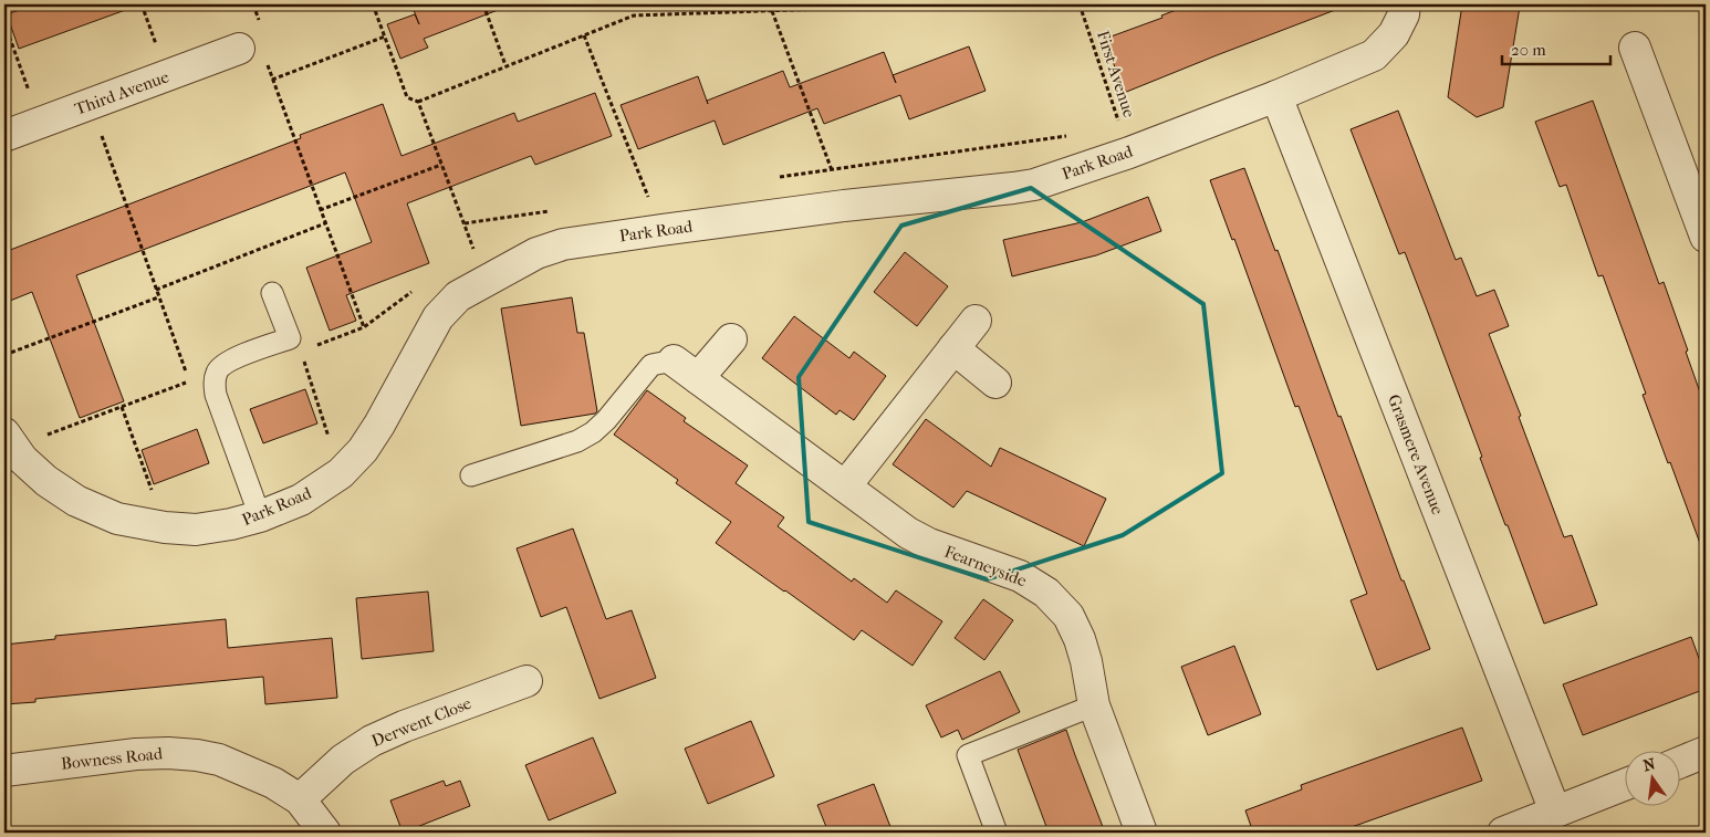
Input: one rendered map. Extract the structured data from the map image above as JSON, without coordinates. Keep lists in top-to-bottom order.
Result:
{
  "streets": {
    "street": [
      "Third Avenue",
      "Park Road",
      "Grasmere Avenue",
      "Fearneyside",
      "Derwent Close",
      "Bowness Road"
    ],
    "path": ["First Avenue"]
  },
  "crossings": [
    ["First Avenue", "Park Road"],
    ["Park Road", "Grasmere Avenue"],
    ["Derwent Close", "Bowness Road"]
  ],
  "scale_bar": "20 m",
  "north": "top"
}
